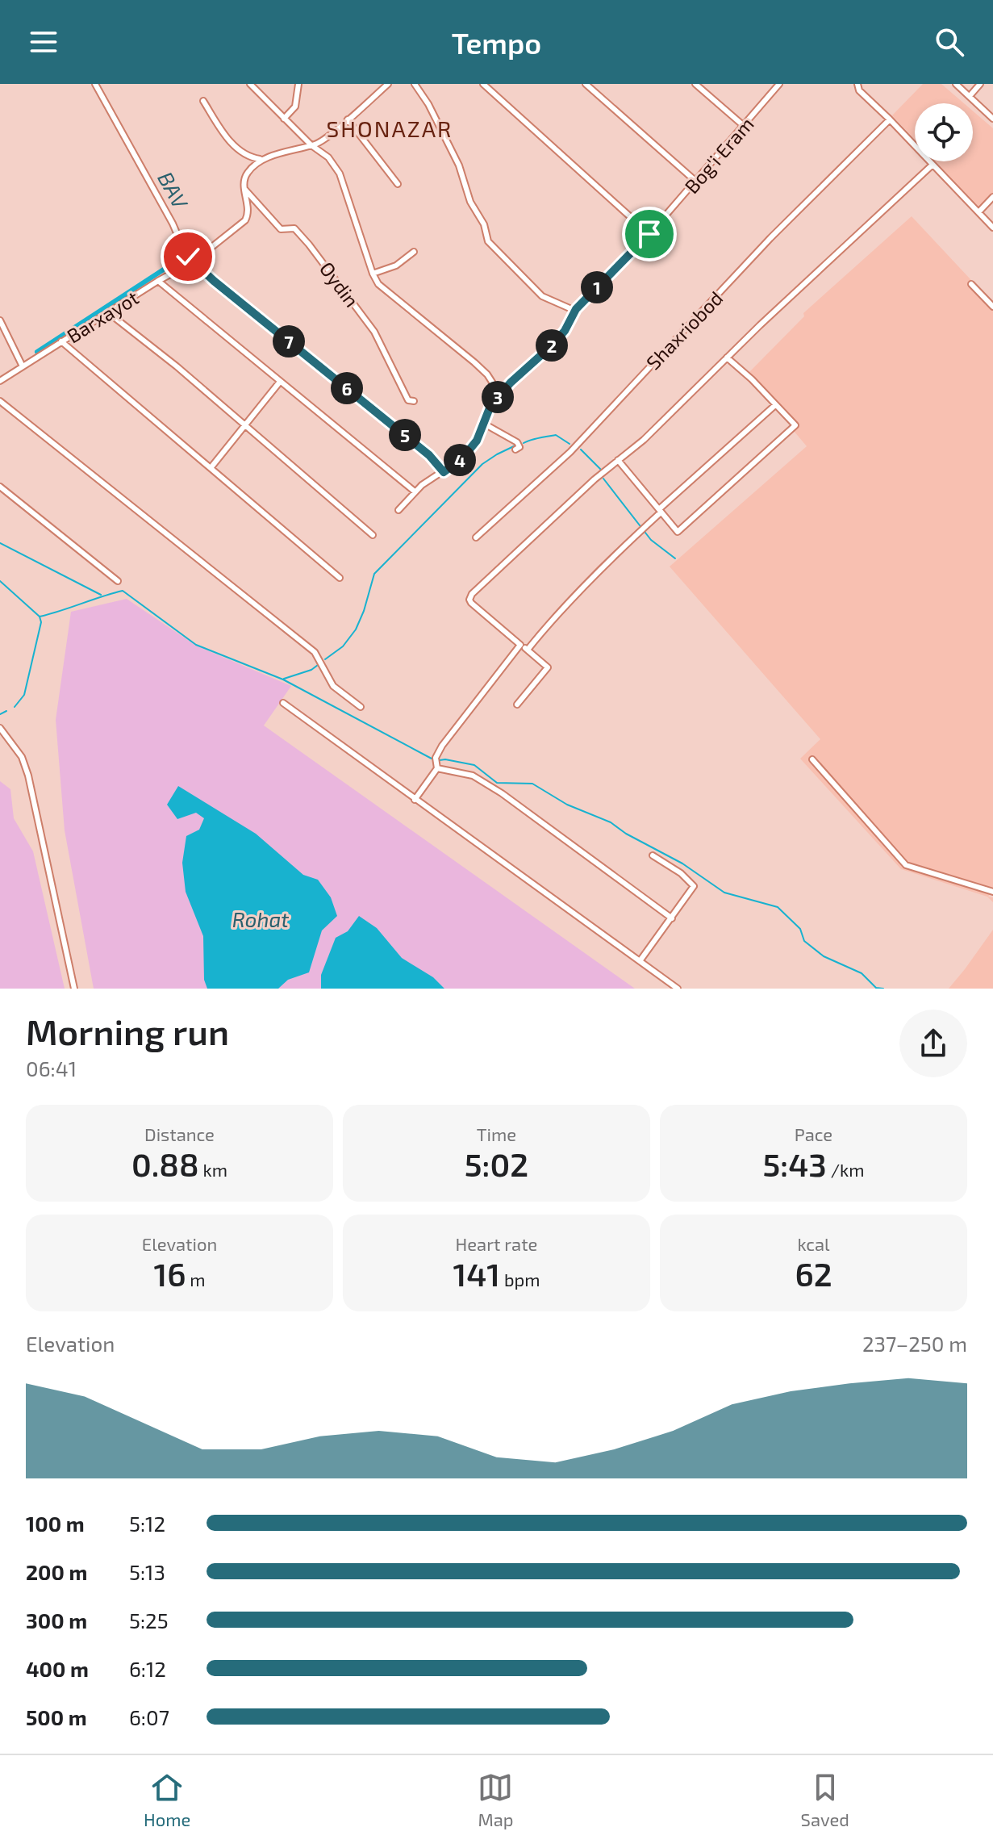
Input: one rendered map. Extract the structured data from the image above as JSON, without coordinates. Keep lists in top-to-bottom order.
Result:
{
  "streets": {
    "street": [
      "Bog'i Eram",
      "Oydin",
      "Barxayot",
      "Shaxriobod"
    ]
  },
  "crossings": [
    ["Oydin", "Barxayot"]
  ],
  "districts": ["SHONAZAR"],
  "water": ["BAV", "Rohat"],
  "page": {
    "header": "Tempo",
    "pins": [
      "1",
      "7",
      "2",
      "6",
      "3",
      "5",
      "4"
    ],
    "heading": ["Morning run", "06:41"],
    "stats": [
      ["Distance", "0.88 km"],
      ["Time", "5:02"],
      ["Pace", "5:43 /km"],
      ["Elevation", "16 m"],
      ["Heart rate", "141 bpm"],
      ["kcal", "62"]
    ],
    "chart": ["Elevation", "237–250 m"],
    "list": [
      {
        "name": "100 m",
        "note": "5:12"
      },
      {
        "name": "200 m",
        "note": "5:13"
      },
      {
        "name": "300 m",
        "note": "5:25"
      },
      {
        "name": "400 m",
        "note": "6:12"
      },
      {
        "name": "500 m",
        "note": "6:07"
      }
    ],
    "tabs": ["Home", "Map", "Saved"]
  }
}
